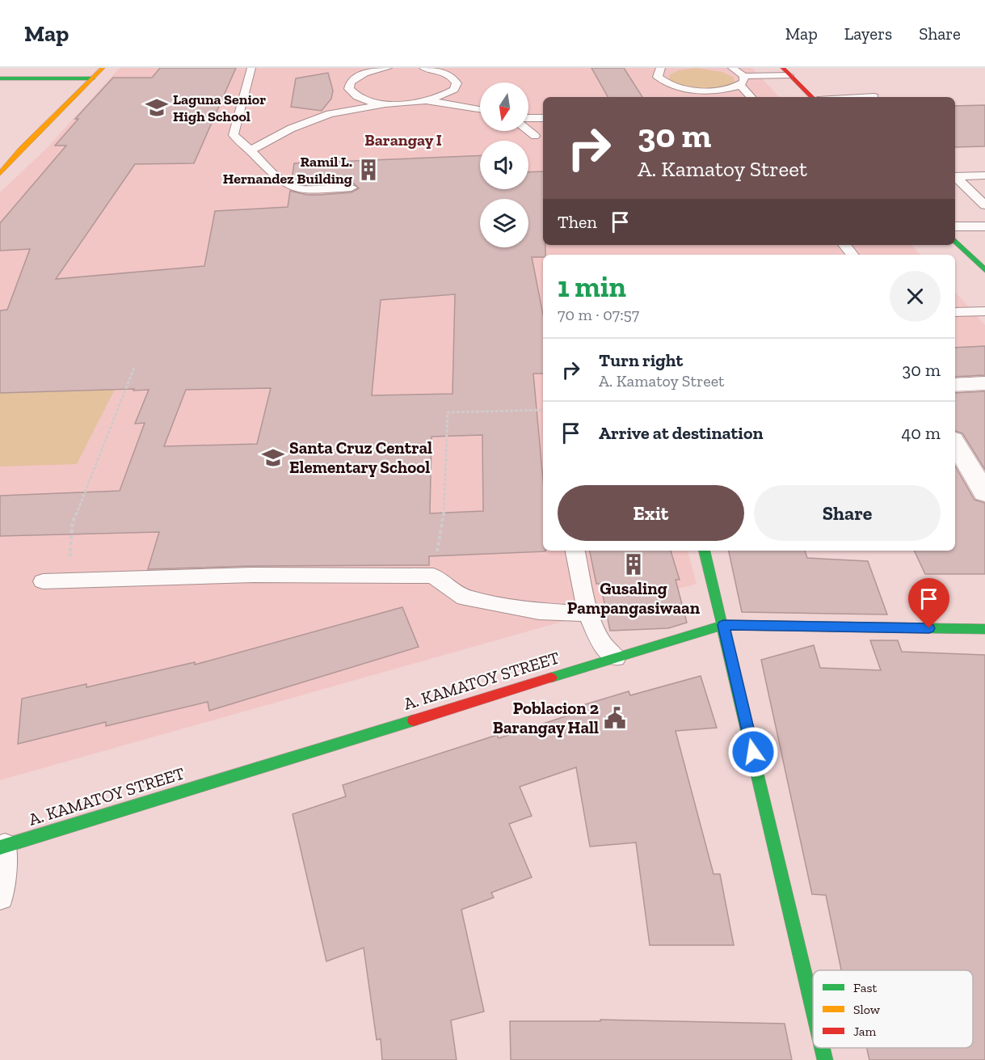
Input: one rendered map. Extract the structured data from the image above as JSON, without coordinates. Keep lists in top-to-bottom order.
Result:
{
  "streets": {
    "street": ["A. KAMATOY STREET"]
  },
  "districts": ["Barangay I"],
  "places": {
    "school or university": ["Laguna Senior High School", "Santa Cruz Central Elementary School"],
    "building": ["Ramil L. Hernandez Building", "Gusaling Pampangasiwaan"],
    "public building": ["Poblacion 2 Barangay Hall"]
  },
  "legend": ["Fast", "Slow", "Jam"],
  "north": "bottom",
  "page": {
    "header": "Map",
    "nav": ["Map", "Layers", "Share"],
    "turn": ["30 m", "A. Kamatoy Street"],
    "then": "Then",
    "heading": ["1 min", "70 m · 07:57"],
    "list": [
      {
        "name": "Turn right",
        "note": "A. Kamatoy Street",
        "value": "30 m"
      },
      {
        "name": "Arrive at destination",
        "value": "40 m"
      }
    ],
    "buttons": ["Exit", "Share"]
  }
}
